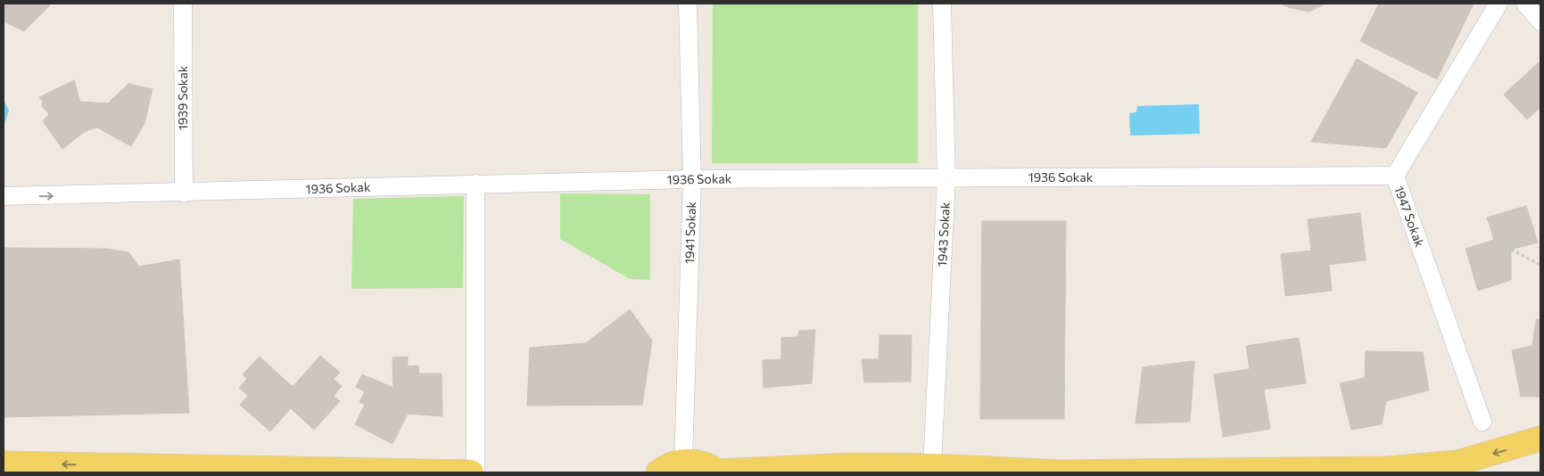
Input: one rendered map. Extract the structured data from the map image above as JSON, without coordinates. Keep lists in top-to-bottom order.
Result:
{
  "streets": {
    "street": [
      "1939 Sokak",
      "1936 Sokak",
      "1947 Sokak",
      "1941 Sokak",
      "1943 Sokak"
    ]
  },
  "crossings": [
    ["1939 Sokak", "1936 Sokak"],
    ["1936 Sokak", "1947 Sokak"],
    ["1936 Sokak", "1941 Sokak"],
    ["1936 Sokak", "1943 Sokak"]
  ]
}
